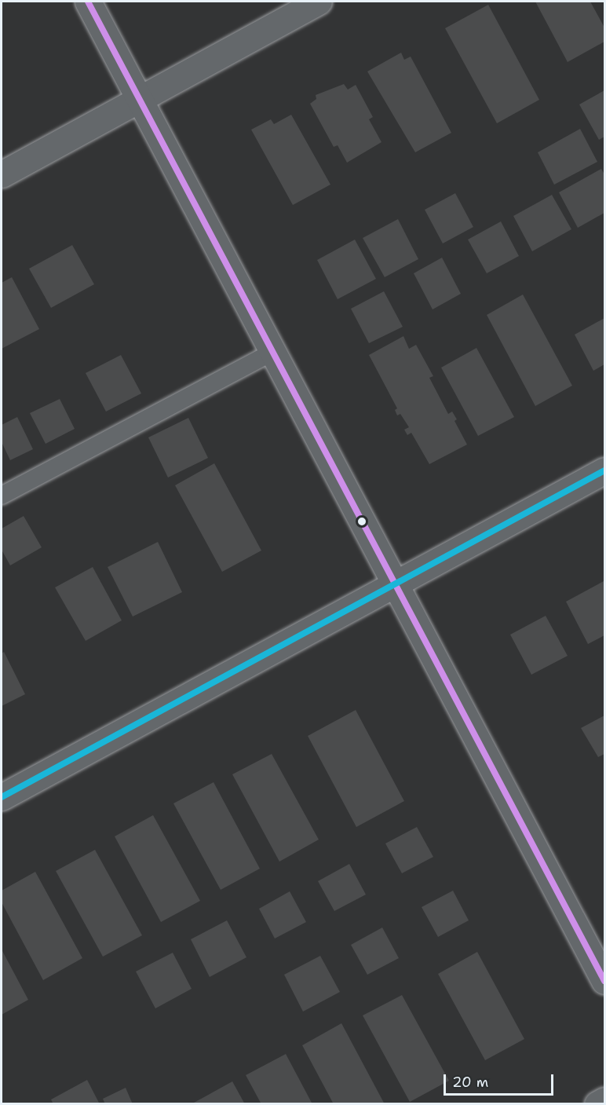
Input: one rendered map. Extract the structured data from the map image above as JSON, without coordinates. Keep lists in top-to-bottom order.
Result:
{
  "scale_bar": "20 m"
}
